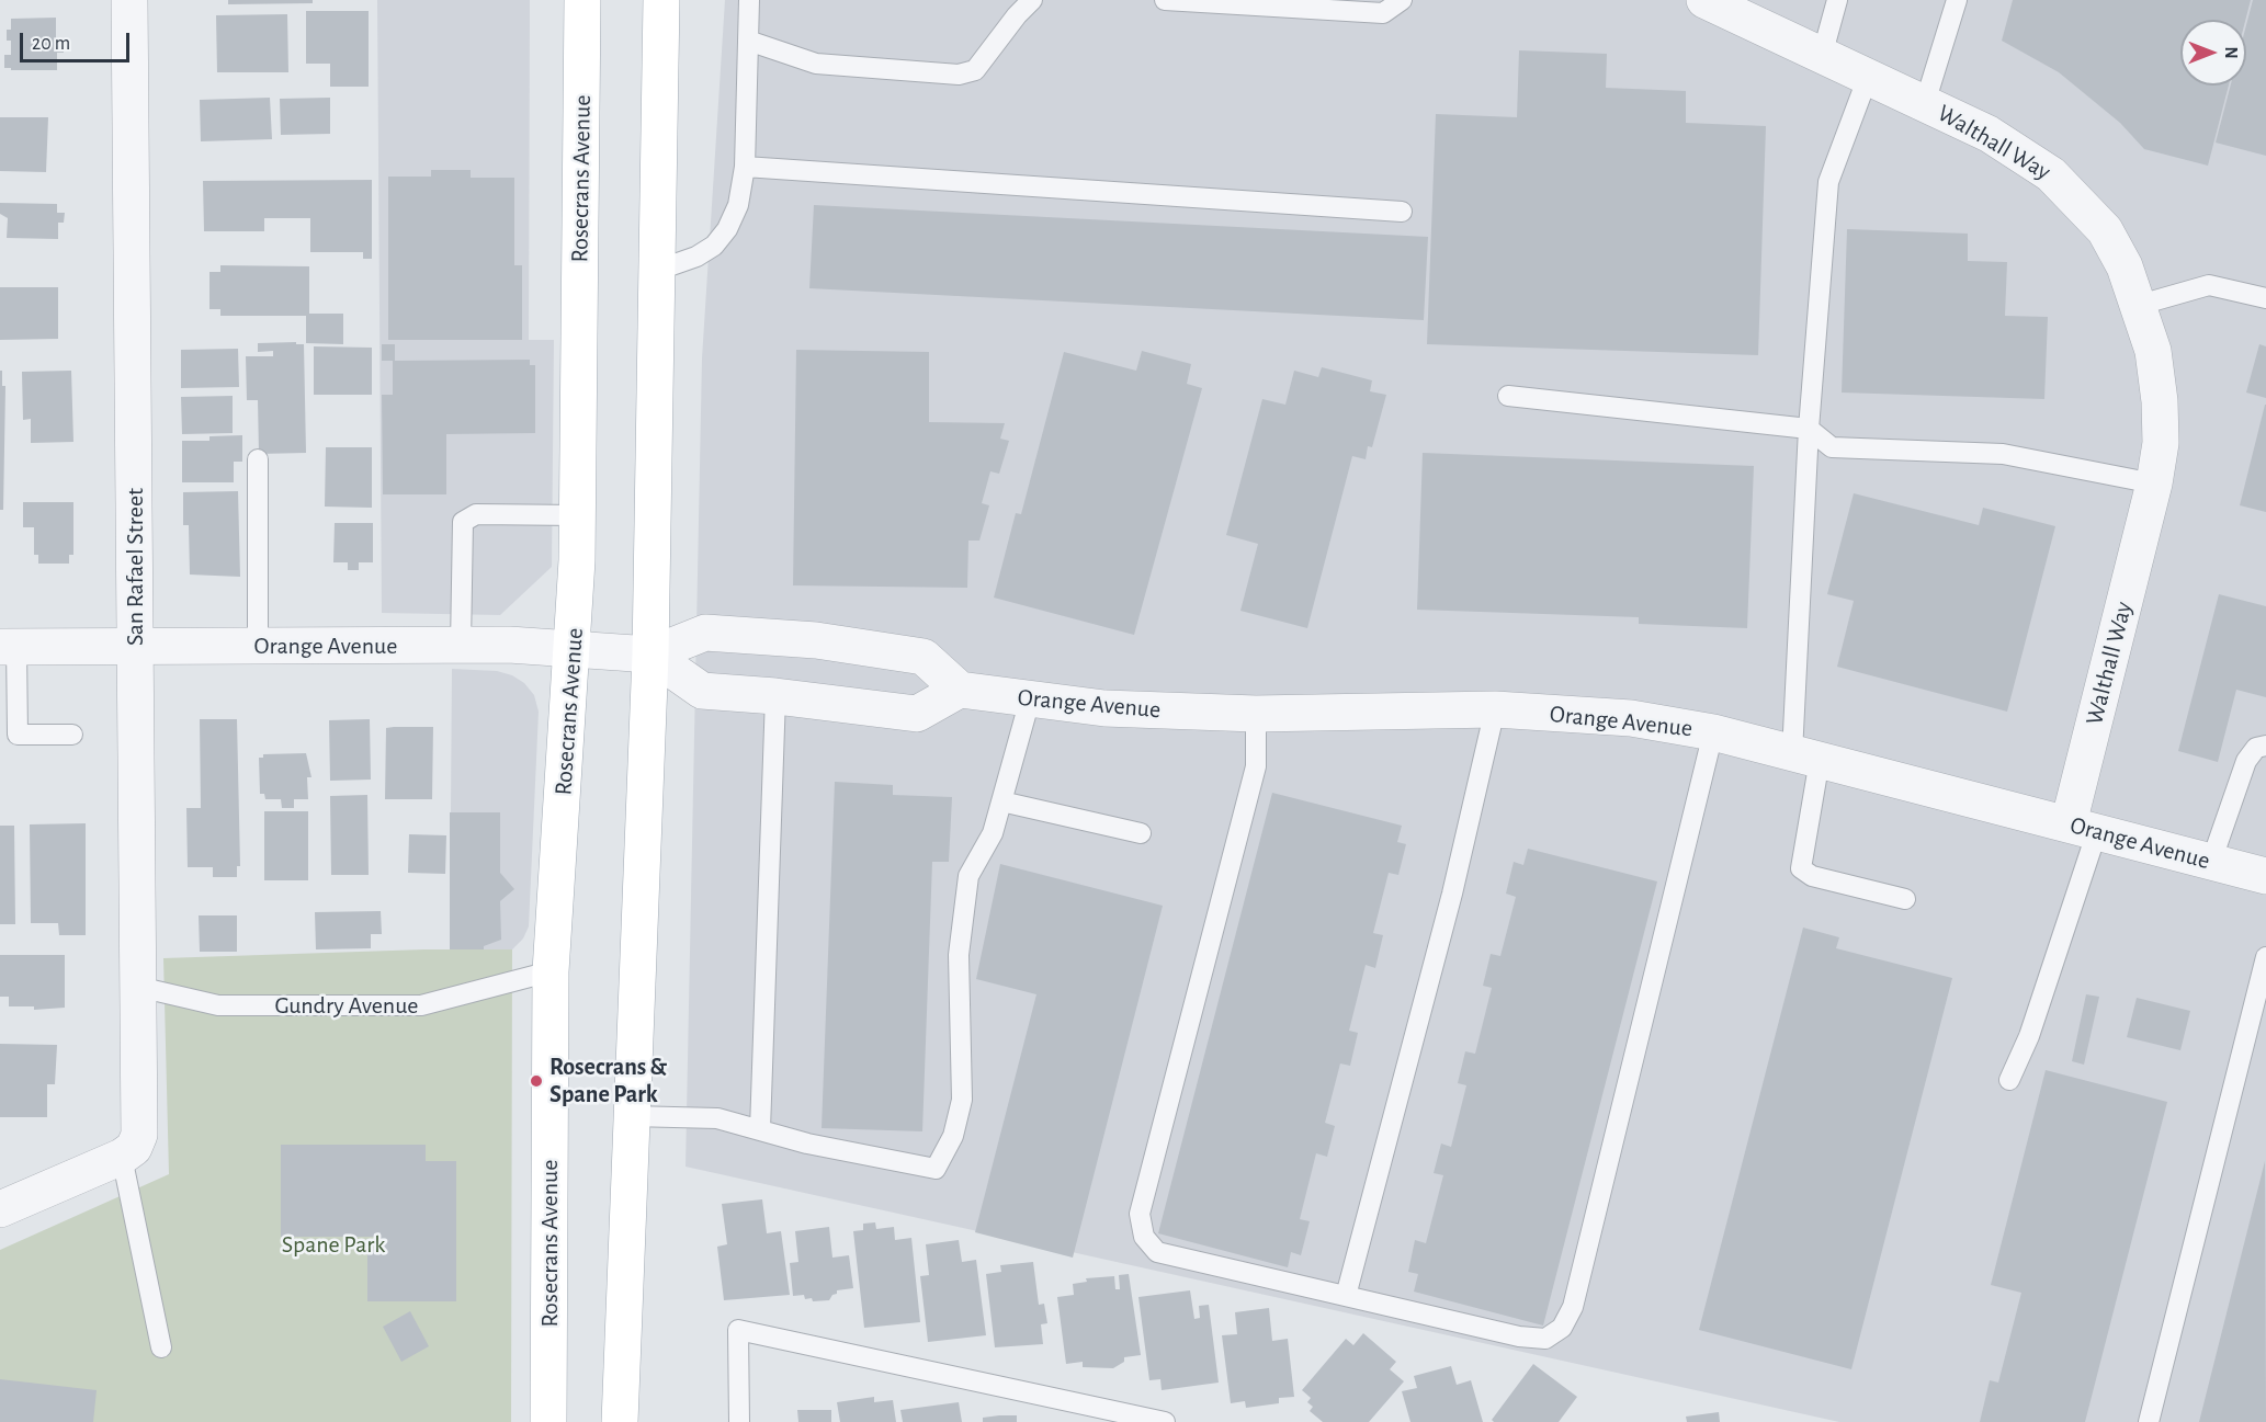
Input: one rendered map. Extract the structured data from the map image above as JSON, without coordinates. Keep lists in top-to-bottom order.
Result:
{
  "streets": {
    "main road": ["Rosecrans Avenue"],
    "street": ["Walthall Way", "San Rafael Street", "Orange Avenue"],
    "lane": ["Gundry Avenue"]
  },
  "crossings": [
    ["Walthall Way", "Orange Avenue"],
    ["Rosecrans Avenue", "Orange Avenue"],
    ["Rosecrans Avenue", "Gundry Avenue"],
    ["San Rafael Street", "Orange Avenue"],
    ["San Rafael Street", "Gundry Avenue"]
  ],
  "parks": ["Spane Park"],
  "places": ["Rosecrans & Spane Park"],
  "scale_bar": "20 m",
  "north": "right"
}
